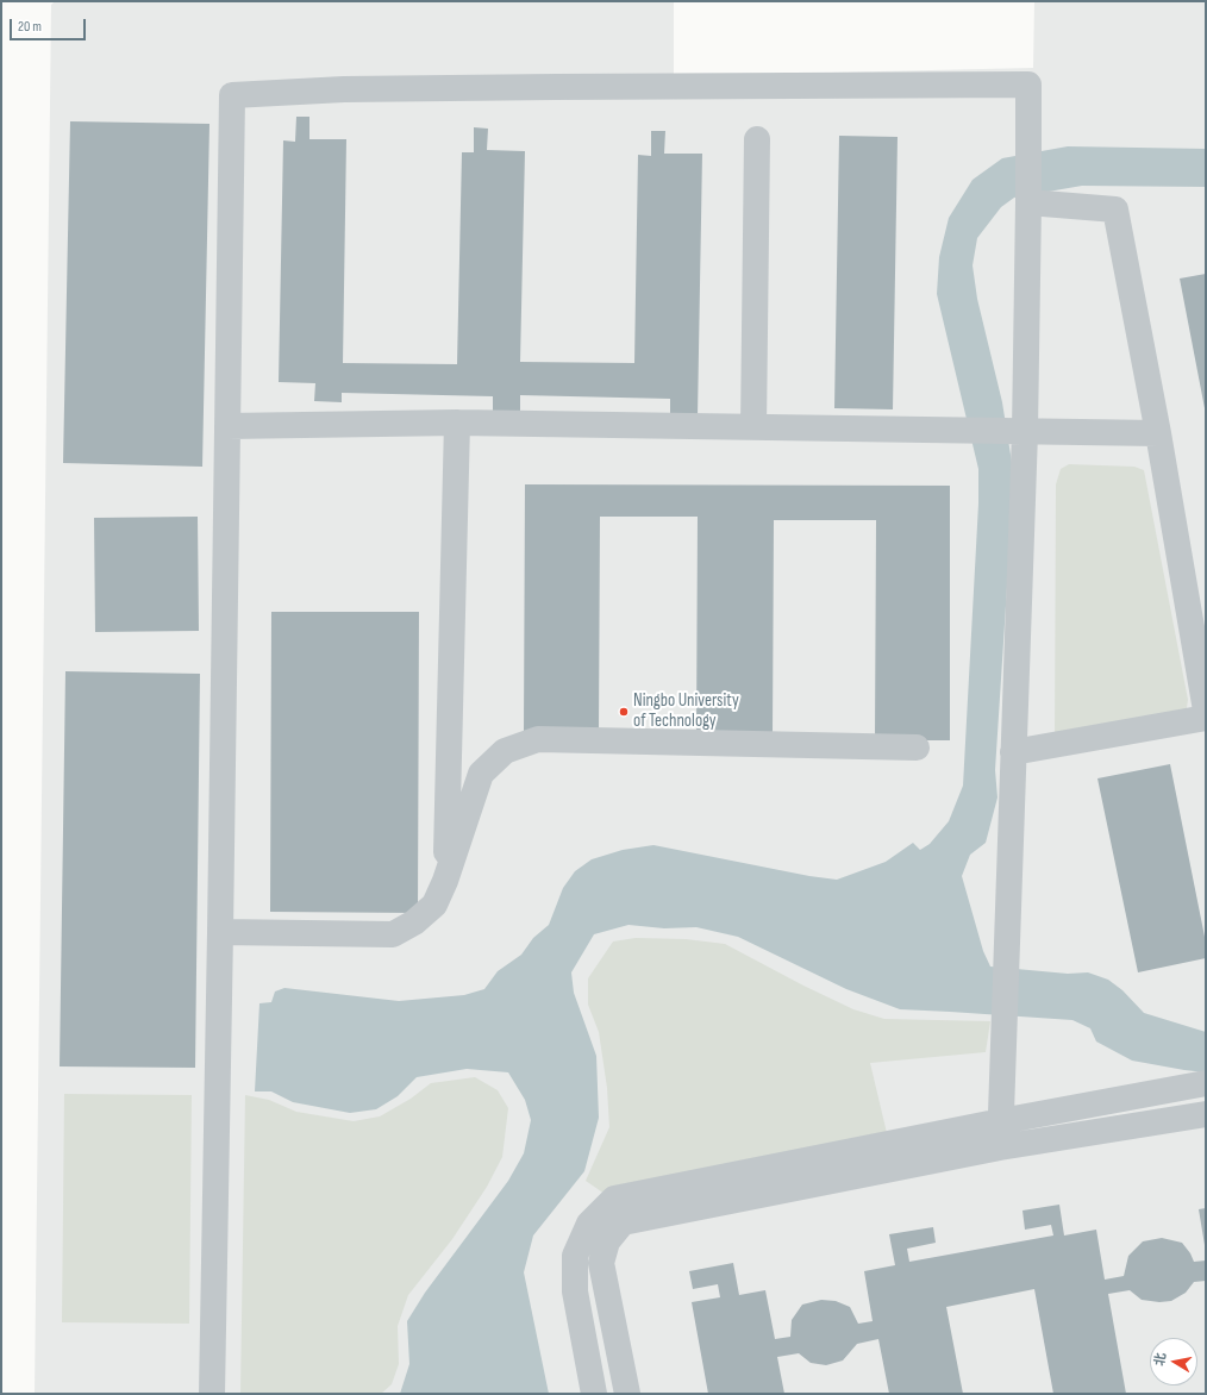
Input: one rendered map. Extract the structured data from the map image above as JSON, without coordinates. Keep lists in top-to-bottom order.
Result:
{
  "places": ["Ningbo University of Technology"],
  "scale_bar": "20 m",
  "north": "left"
}
